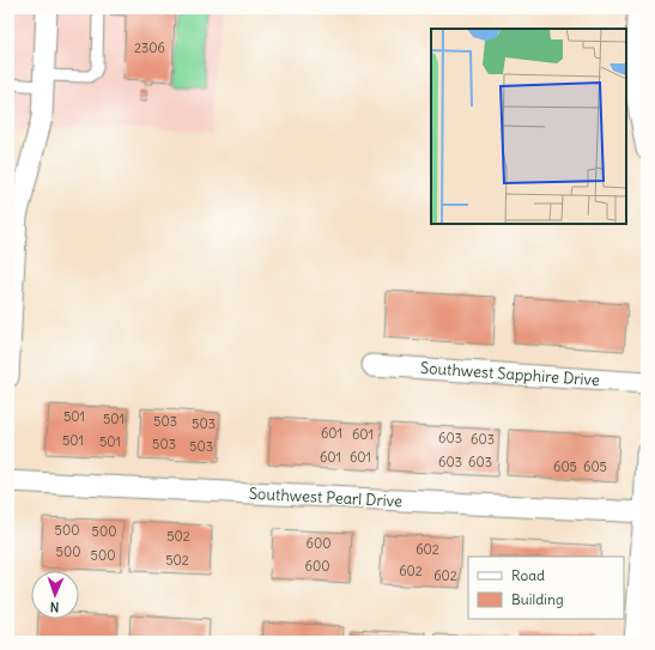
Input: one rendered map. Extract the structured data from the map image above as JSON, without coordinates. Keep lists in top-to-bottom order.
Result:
{
  "streets": {
    "street": ["Southwest Sapphire Drive", "Southwest Pearl Drive"]
  },
  "house_numbers": [
    "2306",
    "501",
    "501",
    "503",
    "503",
    "601",
    "601",
    "603",
    "603",
    "501",
    "501",
    "503",
    "503",
    "601",
    "601",
    "603",
    "603",
    "605",
    "605",
    "500",
    "500",
    "502",
    "600",
    "602",
    "500",
    "500",
    "502",
    "600",
    "602",
    "602"
  ],
  "legend": ["Road", "Building"],
  "north": "bottom"
}
